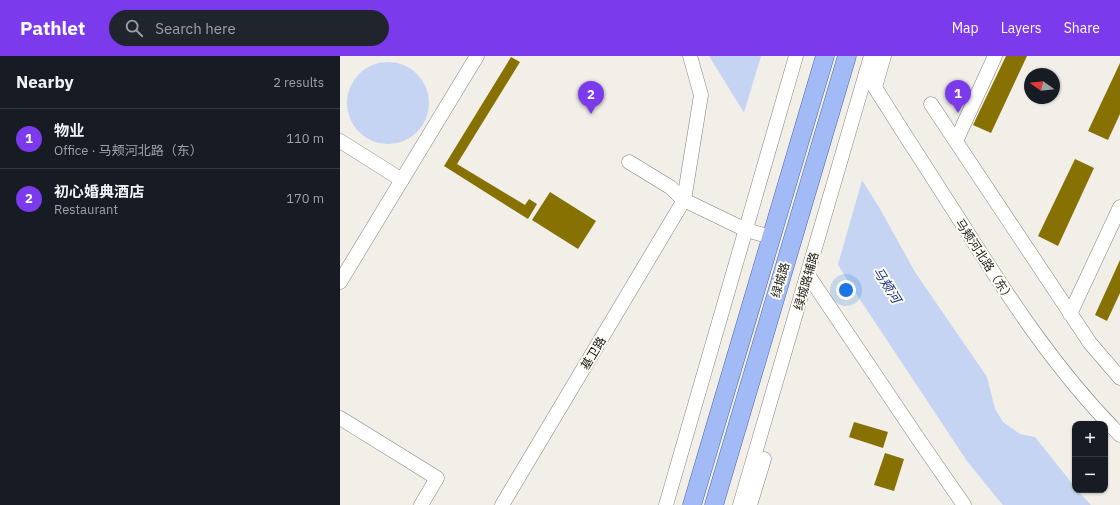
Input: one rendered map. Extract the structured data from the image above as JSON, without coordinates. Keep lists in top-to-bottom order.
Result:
{
  "streets": {
    "main road": ["绿城路"],
    "street": ["马颊河北路（东）", "绿城路辅路", "基卫路"]
  },
  "crossings": [
    ["马颊河北路（东）", "绿城路辅路"]
  ],
  "water": ["马颊河"],
  "north": "left",
  "page": {
    "header": "Pathlet",
    "search": "Search here",
    "nav": ["Map", "Layers", "Share"],
    "heading": ["Nearby", "2 results"],
    "pins": ["1", "2"],
    "list": [
      {
        "mark": "1",
        "name": "物业",
        "note": "Office · 马颊河北路（东）",
        "value": "110 m"
      },
      {
        "mark": "2",
        "name": "初心婚典酒店",
        "note": "Restaurant",
        "value": "170 m"
      }
    ],
    "map_buttons": ["+", "−"]
  }
}
